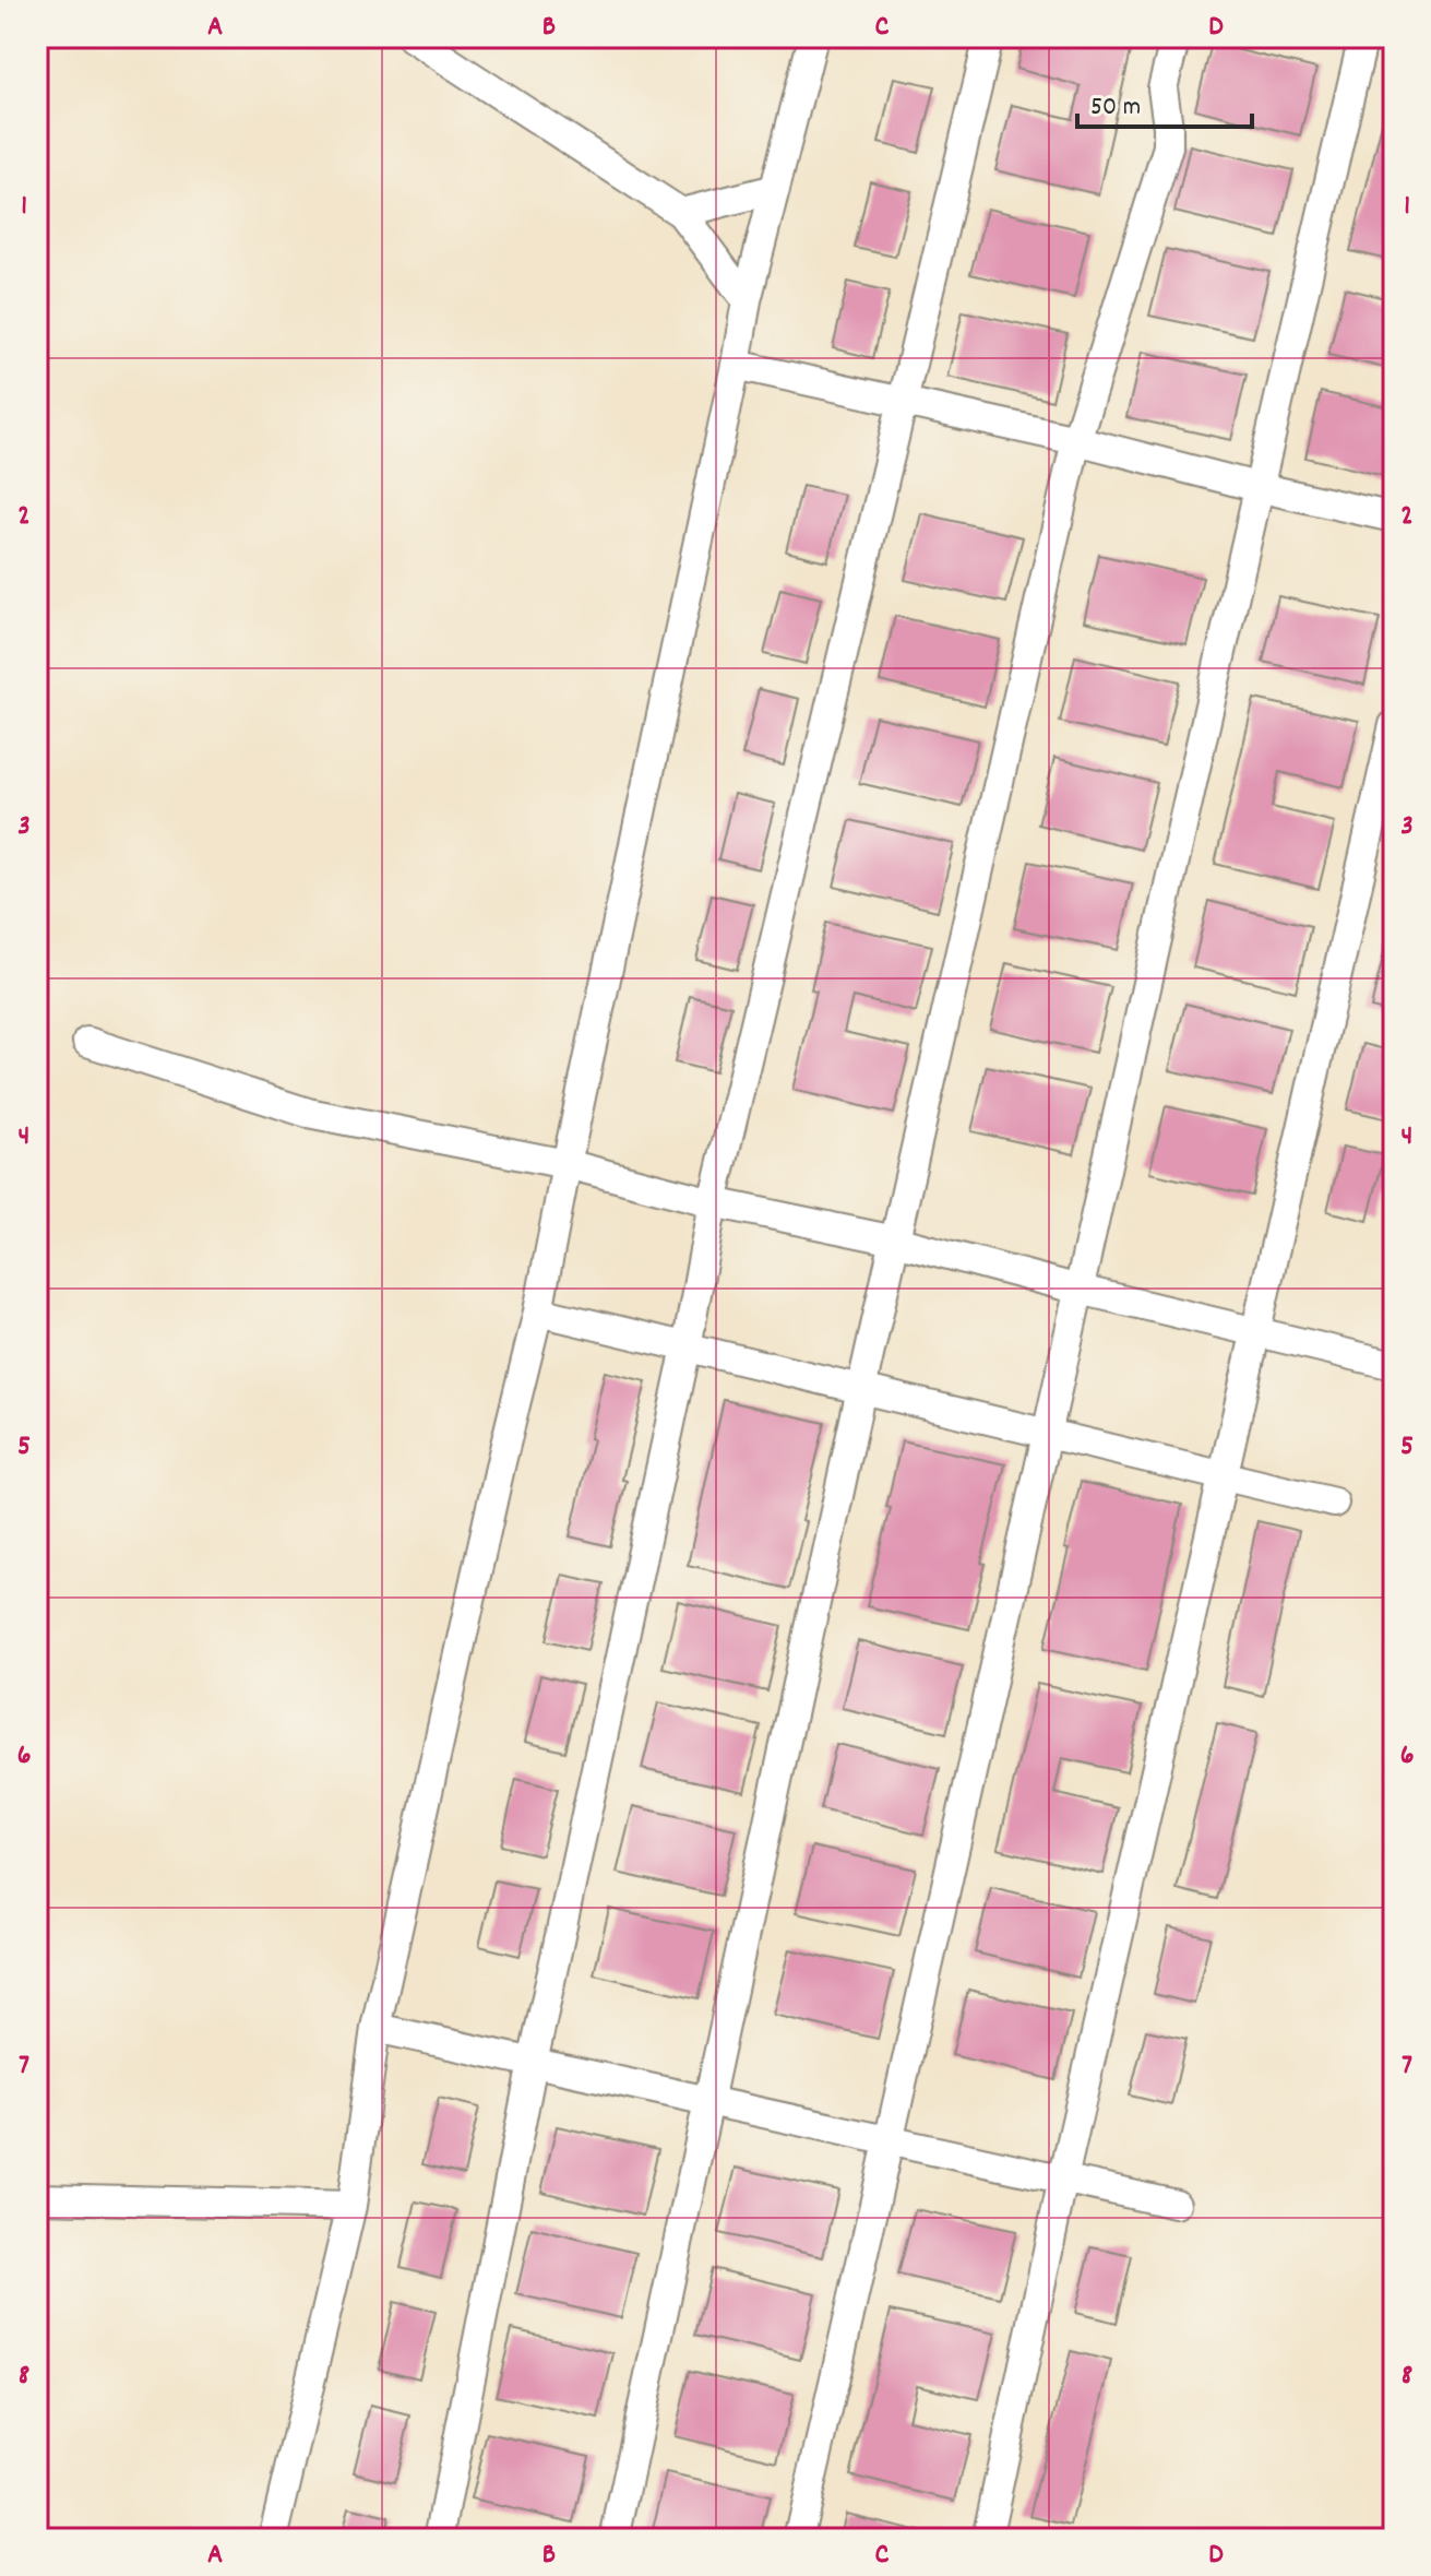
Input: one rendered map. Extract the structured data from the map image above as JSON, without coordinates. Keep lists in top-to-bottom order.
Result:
{
  "scale_bar": "50 m",
  "grid": {
    "columns": [
      "A",
      "B",
      "C",
      "D"
    ],
    "rows": [
      "1",
      "2",
      "3",
      "4",
      "5",
      "6",
      "7",
      "8"
    ]
  }
}
